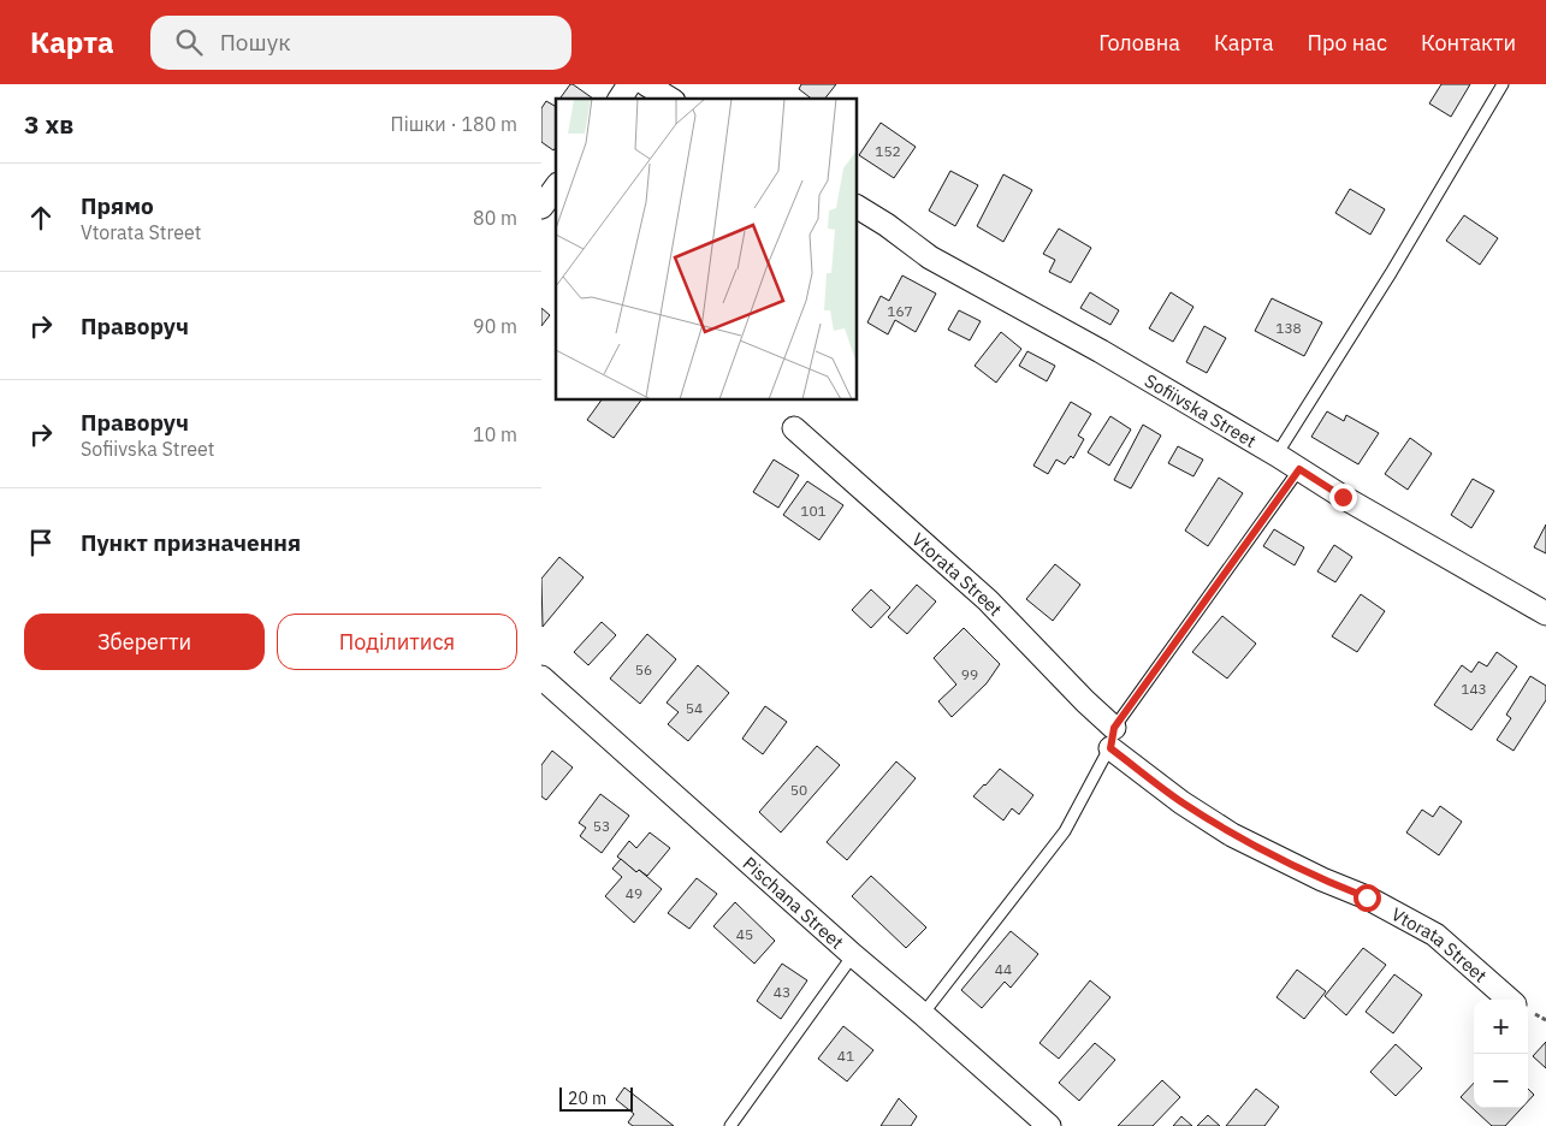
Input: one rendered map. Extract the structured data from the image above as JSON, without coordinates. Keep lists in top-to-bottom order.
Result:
{
  "streets": {
    "street": ["Sofiivska Street", "Vtorata Street", "Pischana Street"]
  },
  "house_numbers": [
    "152",
    "167",
    "138",
    "101",
    "56",
    "99",
    "143",
    "54",
    "50",
    "53",
    "49",
    "45",
    "44",
    "43",
    "41"
  ],
  "scale_bar": "20 m",
  "page": {
    "header": "Карта",
    "search": "Пошук",
    "nav": [
      "Головна",
      "Карта",
      "Про нас",
      "Контакти"
    ],
    "heading": ["3 хв", "Пішки · 180 m"],
    "list": [
      ["Прямо", "Vtorata Street", "80 m"],
      ["Праворуч", "90 m"],
      ["Праворуч", "Sofiivska Street", "10 m"],
      "Пункт призначення"
    ],
    "buttons": ["Зберегти", "Поділитися"],
    "map_buttons": ["+", "−"],
    "scale": "20 m"
  }
}
